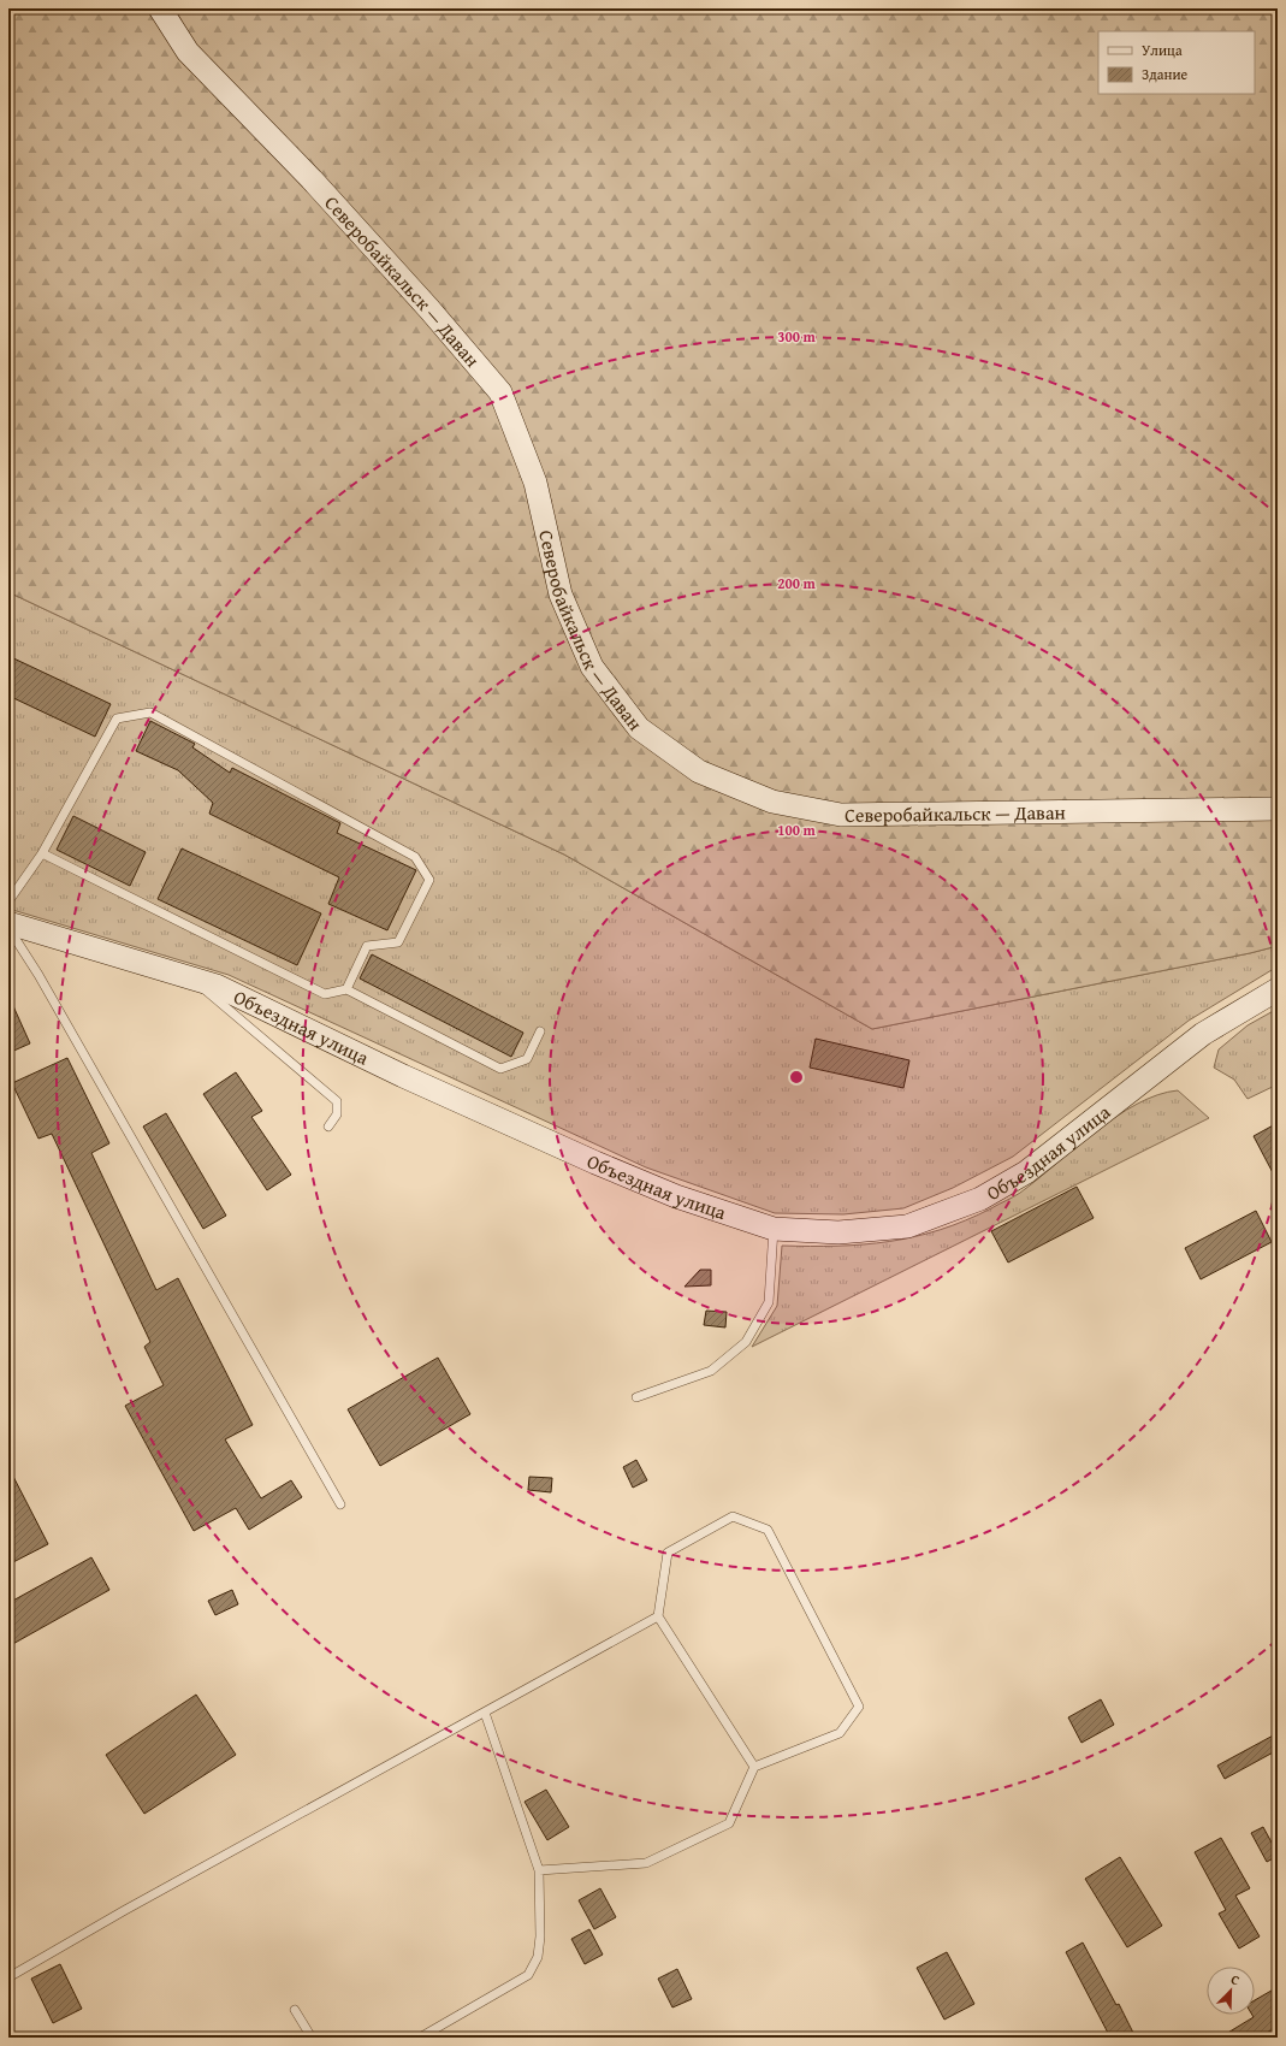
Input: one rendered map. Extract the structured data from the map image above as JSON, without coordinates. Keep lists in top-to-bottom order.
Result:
{
  "streets": {
    "main road": ["Северобайкальск — Даван", "Объездная улица"]
  },
  "legend": ["Улица", "Здание"],
  "north": "top right",
  "rings": ["300 m", "200 m", "100 m"]
}
